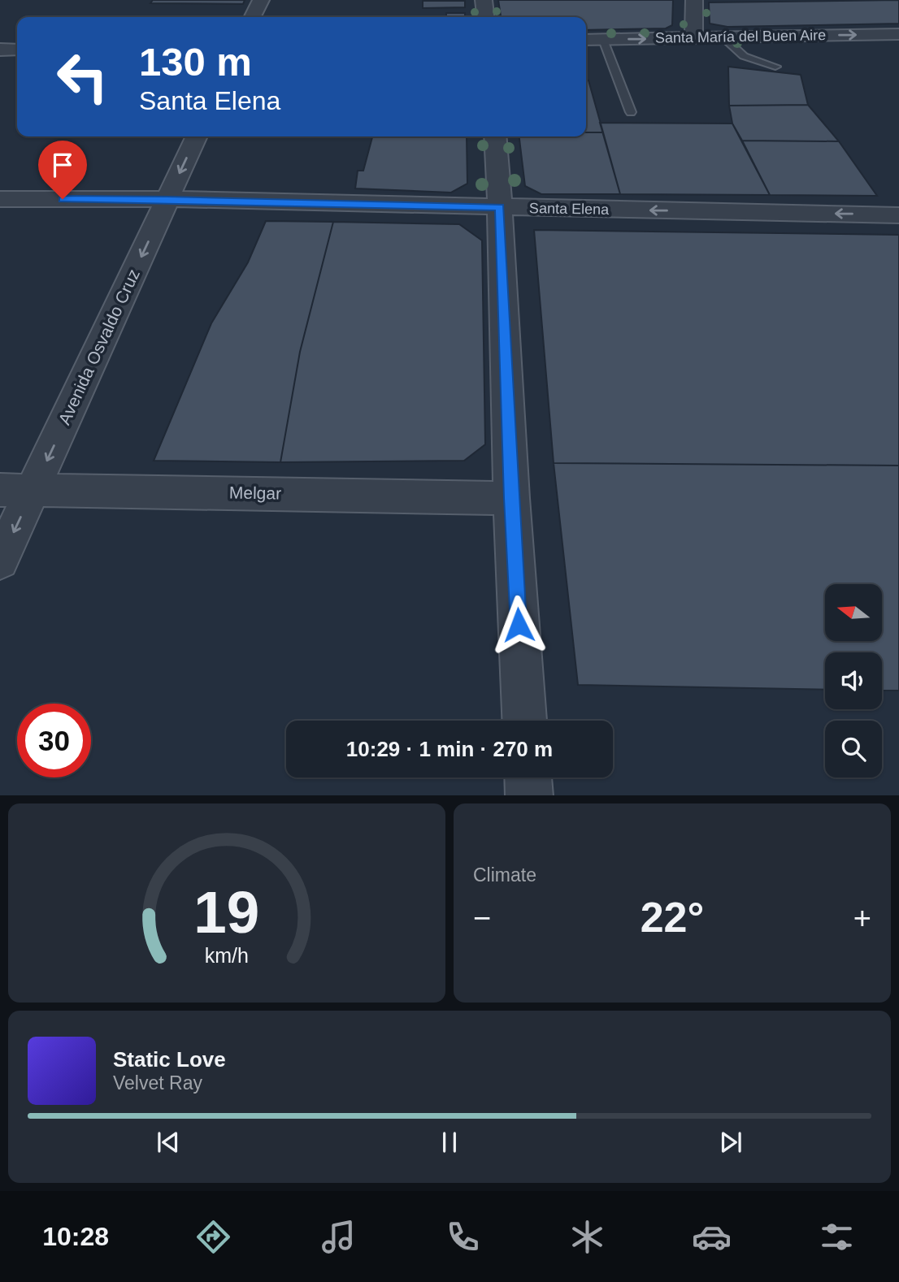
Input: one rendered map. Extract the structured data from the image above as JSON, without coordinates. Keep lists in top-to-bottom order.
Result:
{
  "streets": {
    "street": [
      "Santa María del Buen Aire",
      "Santa Elena",
      "Avenida Osvaldo Cruz",
      "Melgar"
    ]
  },
  "crossings": [
    ["Santa Elena", "Avenida Osvaldo Cruz"],
    ["Avenida Osvaldo Cruz", "Melgar"]
  ],
  "one_way": ["Santa María del Buen Aire", "Santa Elena", "Avenida Osvaldo Cruz"],
  "north": "left",
  "page": {
    "turn": ["130 m", "Santa Elena"],
    "limit": "30",
    "trip": "10:29 · 1 min · 270 m",
    "tile": "Climate",
    "heat": ["−", "22°", "+"],
    "song": ["Static Love", "Velvet Ray"],
    "tabs": "10:28",
    "gauge": ["19", "km/h"]
  }
}
